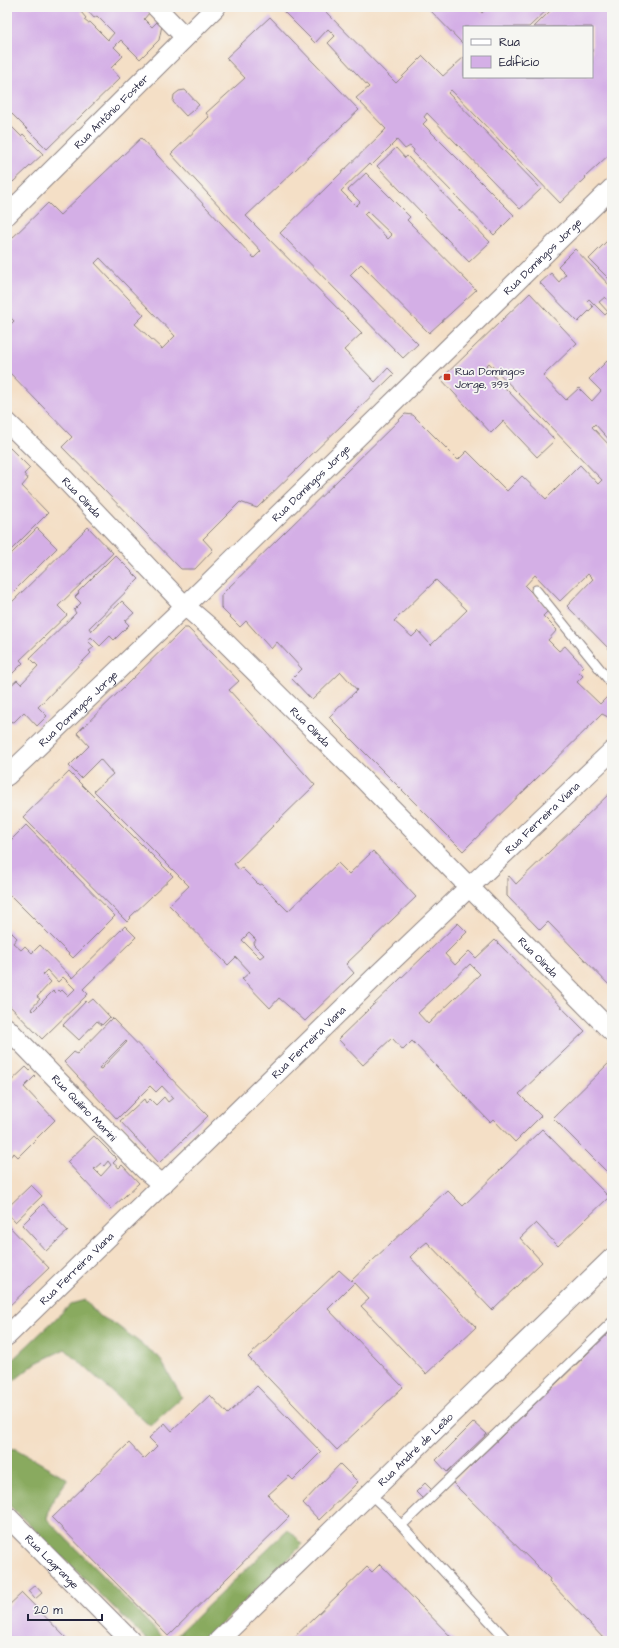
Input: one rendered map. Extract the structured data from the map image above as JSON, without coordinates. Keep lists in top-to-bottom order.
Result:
{
  "streets": {
    "street": [
      "Rua Antônio Foster",
      "Rua Domingos Jorge",
      "Rua Olinda",
      "Rua Ferreira Viana",
      "Rua Quilino Mariní",
      "Rua André de Leão",
      "Rua Lagrange"
    ]
  },
  "crossings": [
    ["Rua Domingos Jorge", "Rua Olinda"],
    ["Rua Olinda", "Rua Ferreira Viana"],
    ["Rua Ferreira Viana", "Rua Quilino Mariní"]
  ],
  "places": {
    "transit": ["Rua Domingos Jorge, 393"]
  },
  "legend": ["Rua", "Edifício"],
  "scale_bar": "20 m"
}
